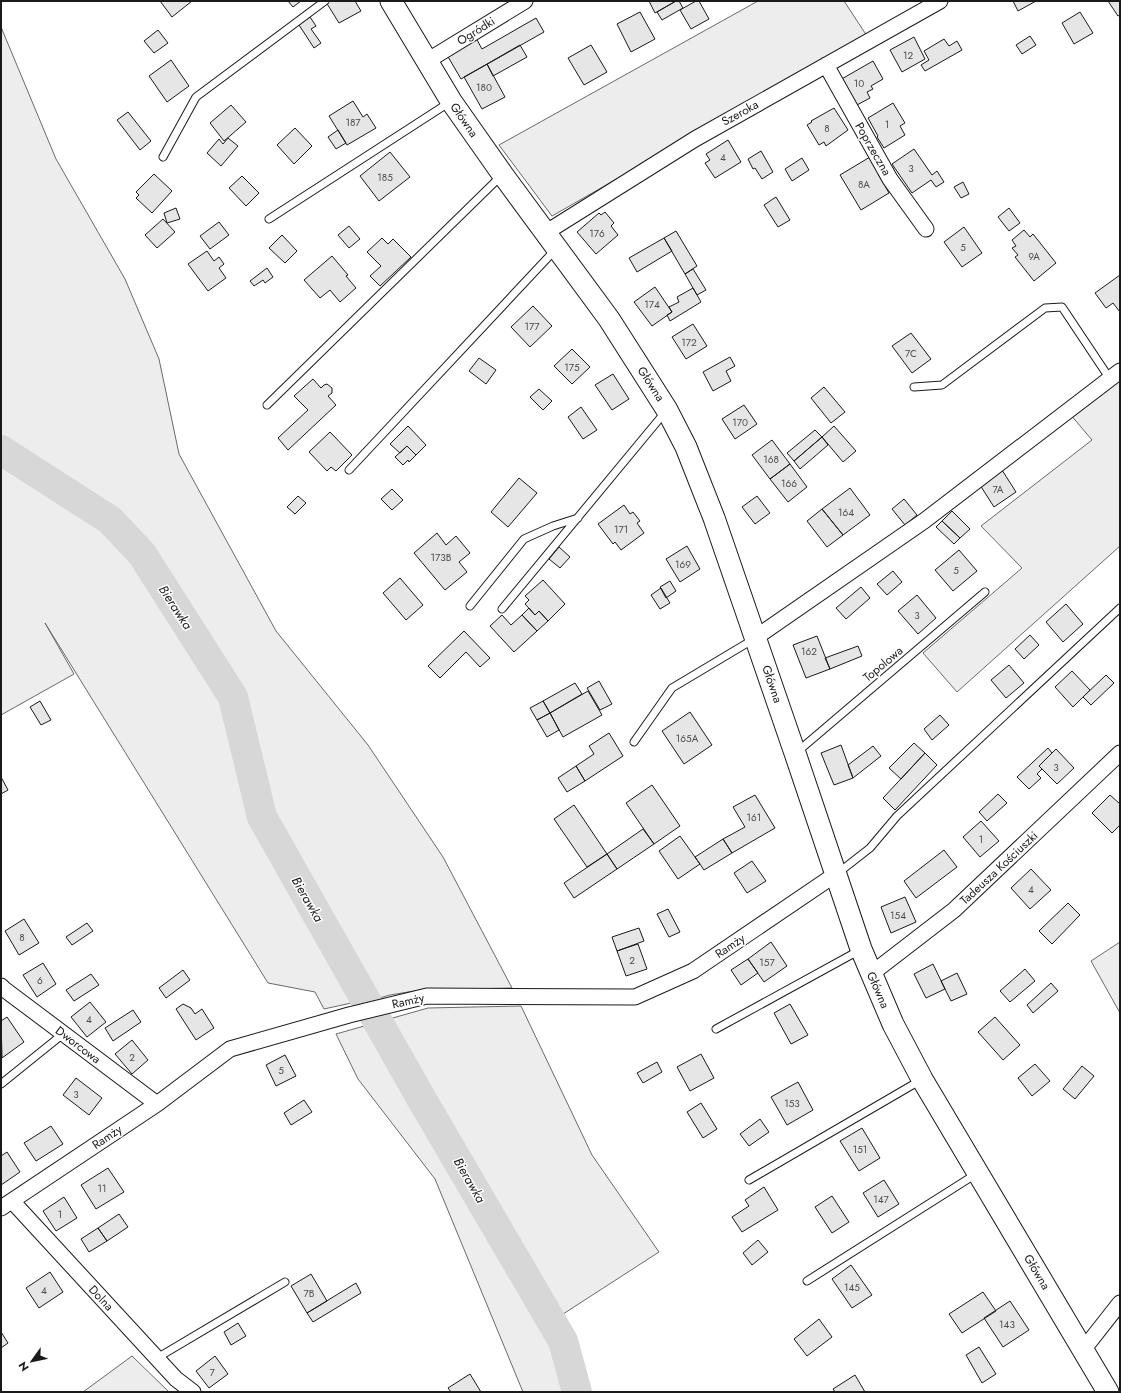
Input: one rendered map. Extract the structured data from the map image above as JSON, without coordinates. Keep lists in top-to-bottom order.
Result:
{
  "streets": {
    "main road": ["Główna"],
    "street": [
      "Ogródki",
      "Szeroka",
      "Poprzeczna",
      "Tadeusza Kościuszki",
      "Ramży",
      "Dworcowa",
      "Dolna"
    ],
    "lane": ["Topolowa"]
  },
  "crossings": [
    ["Ogródki", "Główna"],
    ["Szeroka", "Główna"],
    ["Szeroka", "Poprzeczna"],
    ["Główna", "Topolowa"],
    ["Główna", "Tadeusza Kościuszki"],
    ["Główna", "Ramży"],
    ["Ramży", "Dworcowa"],
    ["Ramży", "Dolna"]
  ],
  "water": ["Bierawka"],
  "house_numbers": [
    "12",
    "10",
    "180",
    "187",
    "1",
    "8",
    "4",
    "3",
    "185",
    "8A",
    "176",
    "5",
    "9A",
    "174",
    "177",
    "172",
    "7C",
    "175",
    "170",
    "168",
    "166",
    "7A",
    "164",
    "171",
    "173B",
    "169",
    "5",
    "3",
    "162",
    "165A",
    "3",
    "161",
    "1",
    "4",
    "154",
    "8",
    "2",
    "157",
    "6",
    "4",
    "2",
    "5",
    "3",
    "153",
    "151",
    "11",
    "147",
    "1",
    "145",
    "4",
    "7B",
    "143",
    "7"
  ],
  "north": "bottom left"
}
